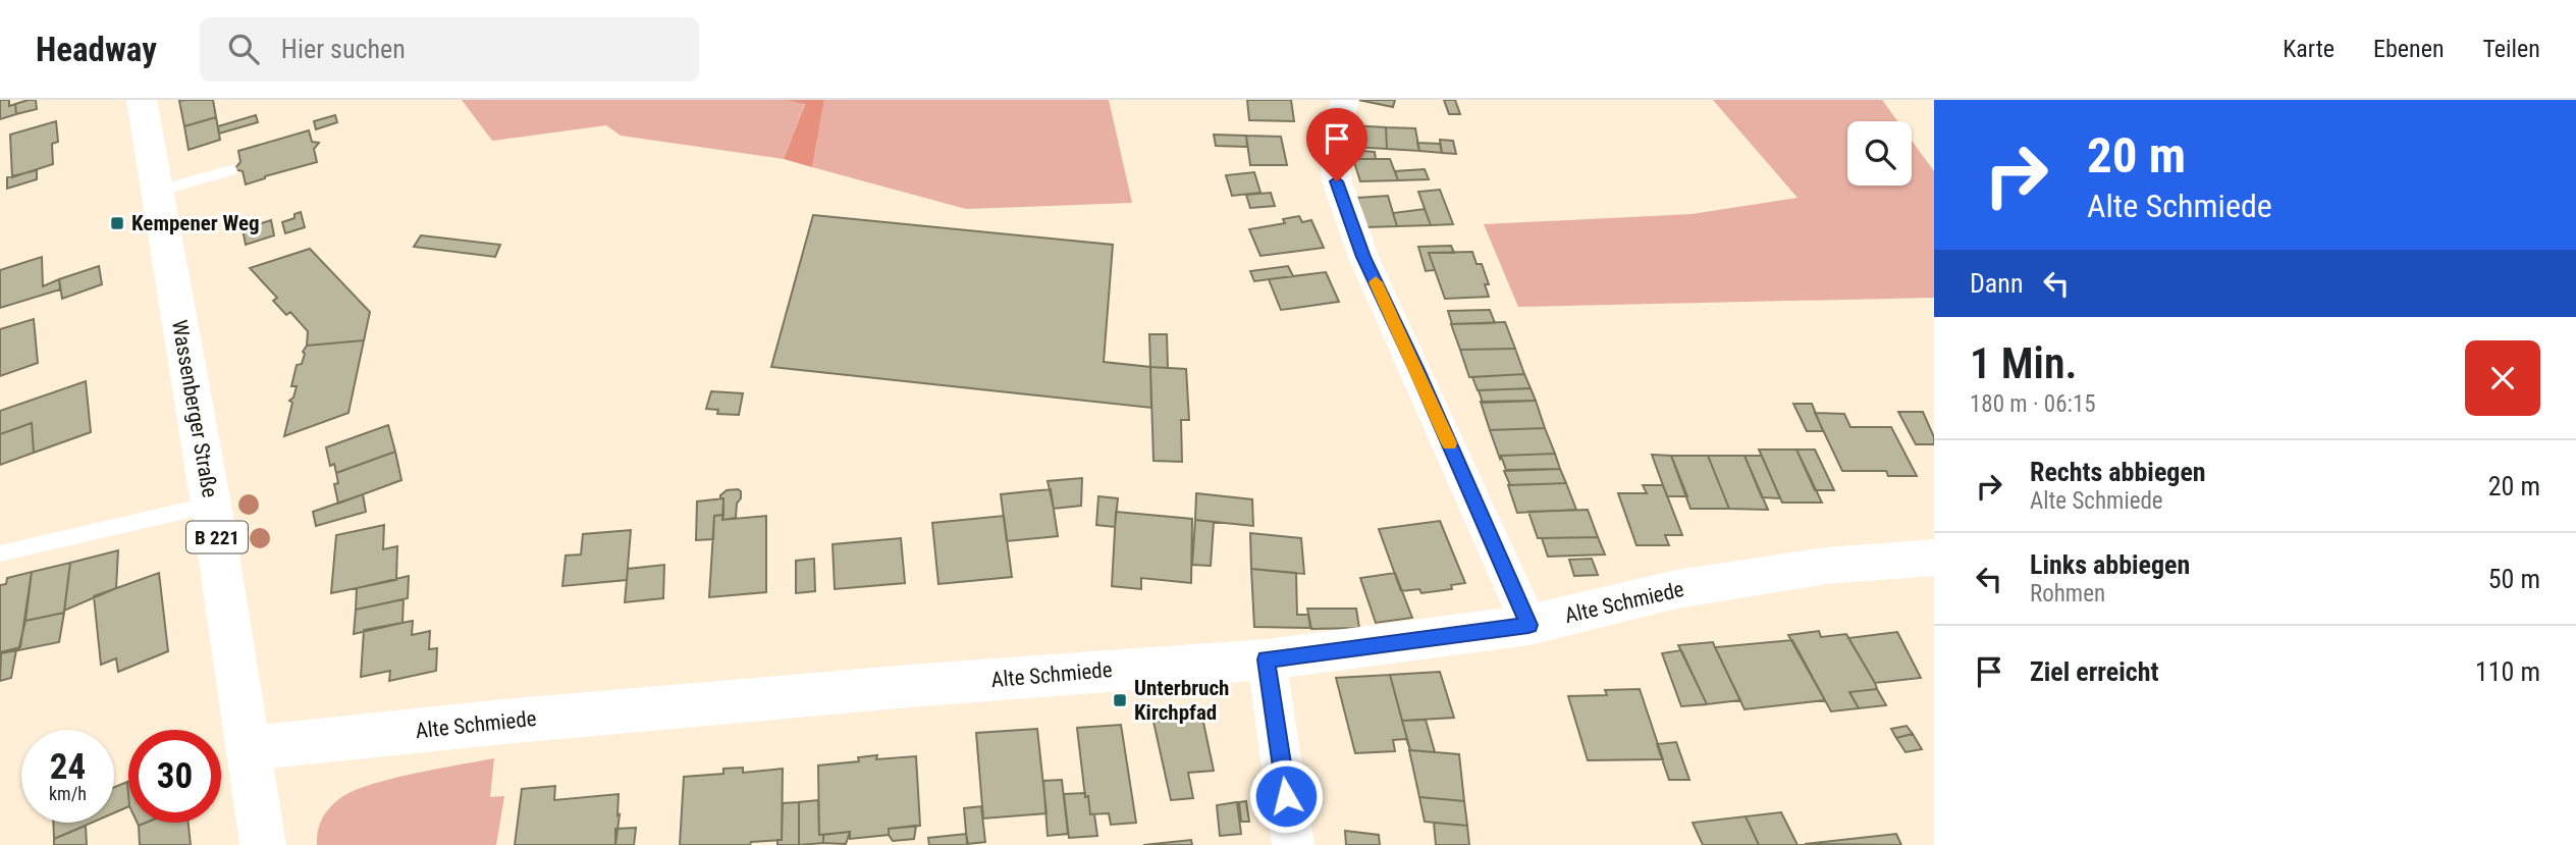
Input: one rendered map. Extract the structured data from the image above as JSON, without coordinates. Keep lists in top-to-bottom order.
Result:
{
  "streets": {
    "street": ["Wassenberger Straße", "B 221", "Alte Schmiede"]
  },
  "crossings": [
    ["Wassenberger Straße", "Alte Schmiede"]
  ],
  "places": {
    "transit": ["Kempener Weg", "Unterbruch Kirchpfad"]
  },
  "page": {
    "header": "Headway",
    "search": "Hier suchen",
    "nav": ["Karte", "Ebenen", "Teilen"],
    "turn": ["20 m", "Alte Schmiede"],
    "then": "Dann",
    "heading": ["1 Min.", "180 m · 06:15"],
    "list": [
      {
        "name": "Rechts abbiegen",
        "note": "Alte Schmiede",
        "value": "20 m"
      },
      {
        "name": "Links abbiegen",
        "note": "Rohmen",
        "value": "50 m"
      },
      {
        "name": "Ziel erreicht",
        "value": "110 m"
      }
    ],
    "speed": "24 km/h",
    "limit": "30"
  }
}
